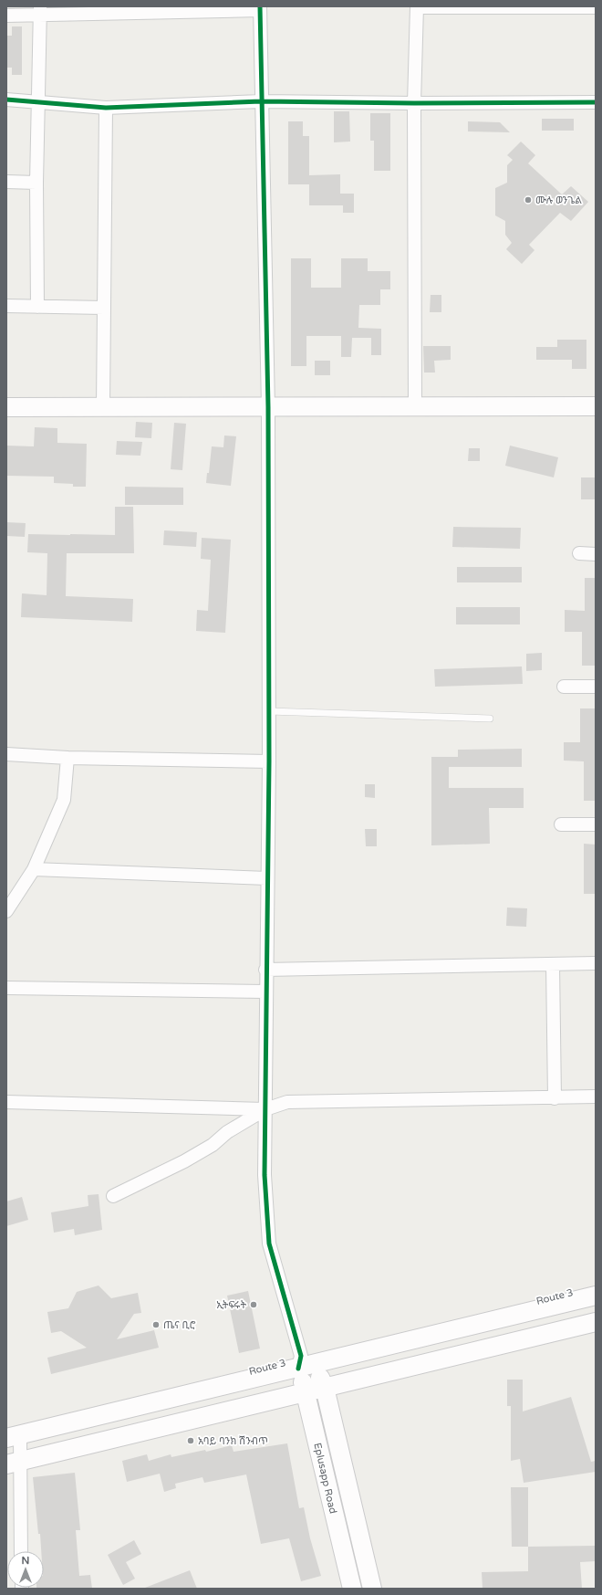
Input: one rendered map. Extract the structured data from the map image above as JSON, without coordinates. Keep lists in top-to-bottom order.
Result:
{
  "streets": {
    "main road": ["Route 3", "Eplusapp Road"]
  },
  "crossings": [
    ["Route 3", "Eplusapp Road"]
  ],
  "places": [
    "ሙሉ ወንጌል",
    "ኢትፍሩት",
    "ጤና ቢሮ",
    "አባይ ባንክ ሽንብጥ"
  ],
  "north": "top"
}
